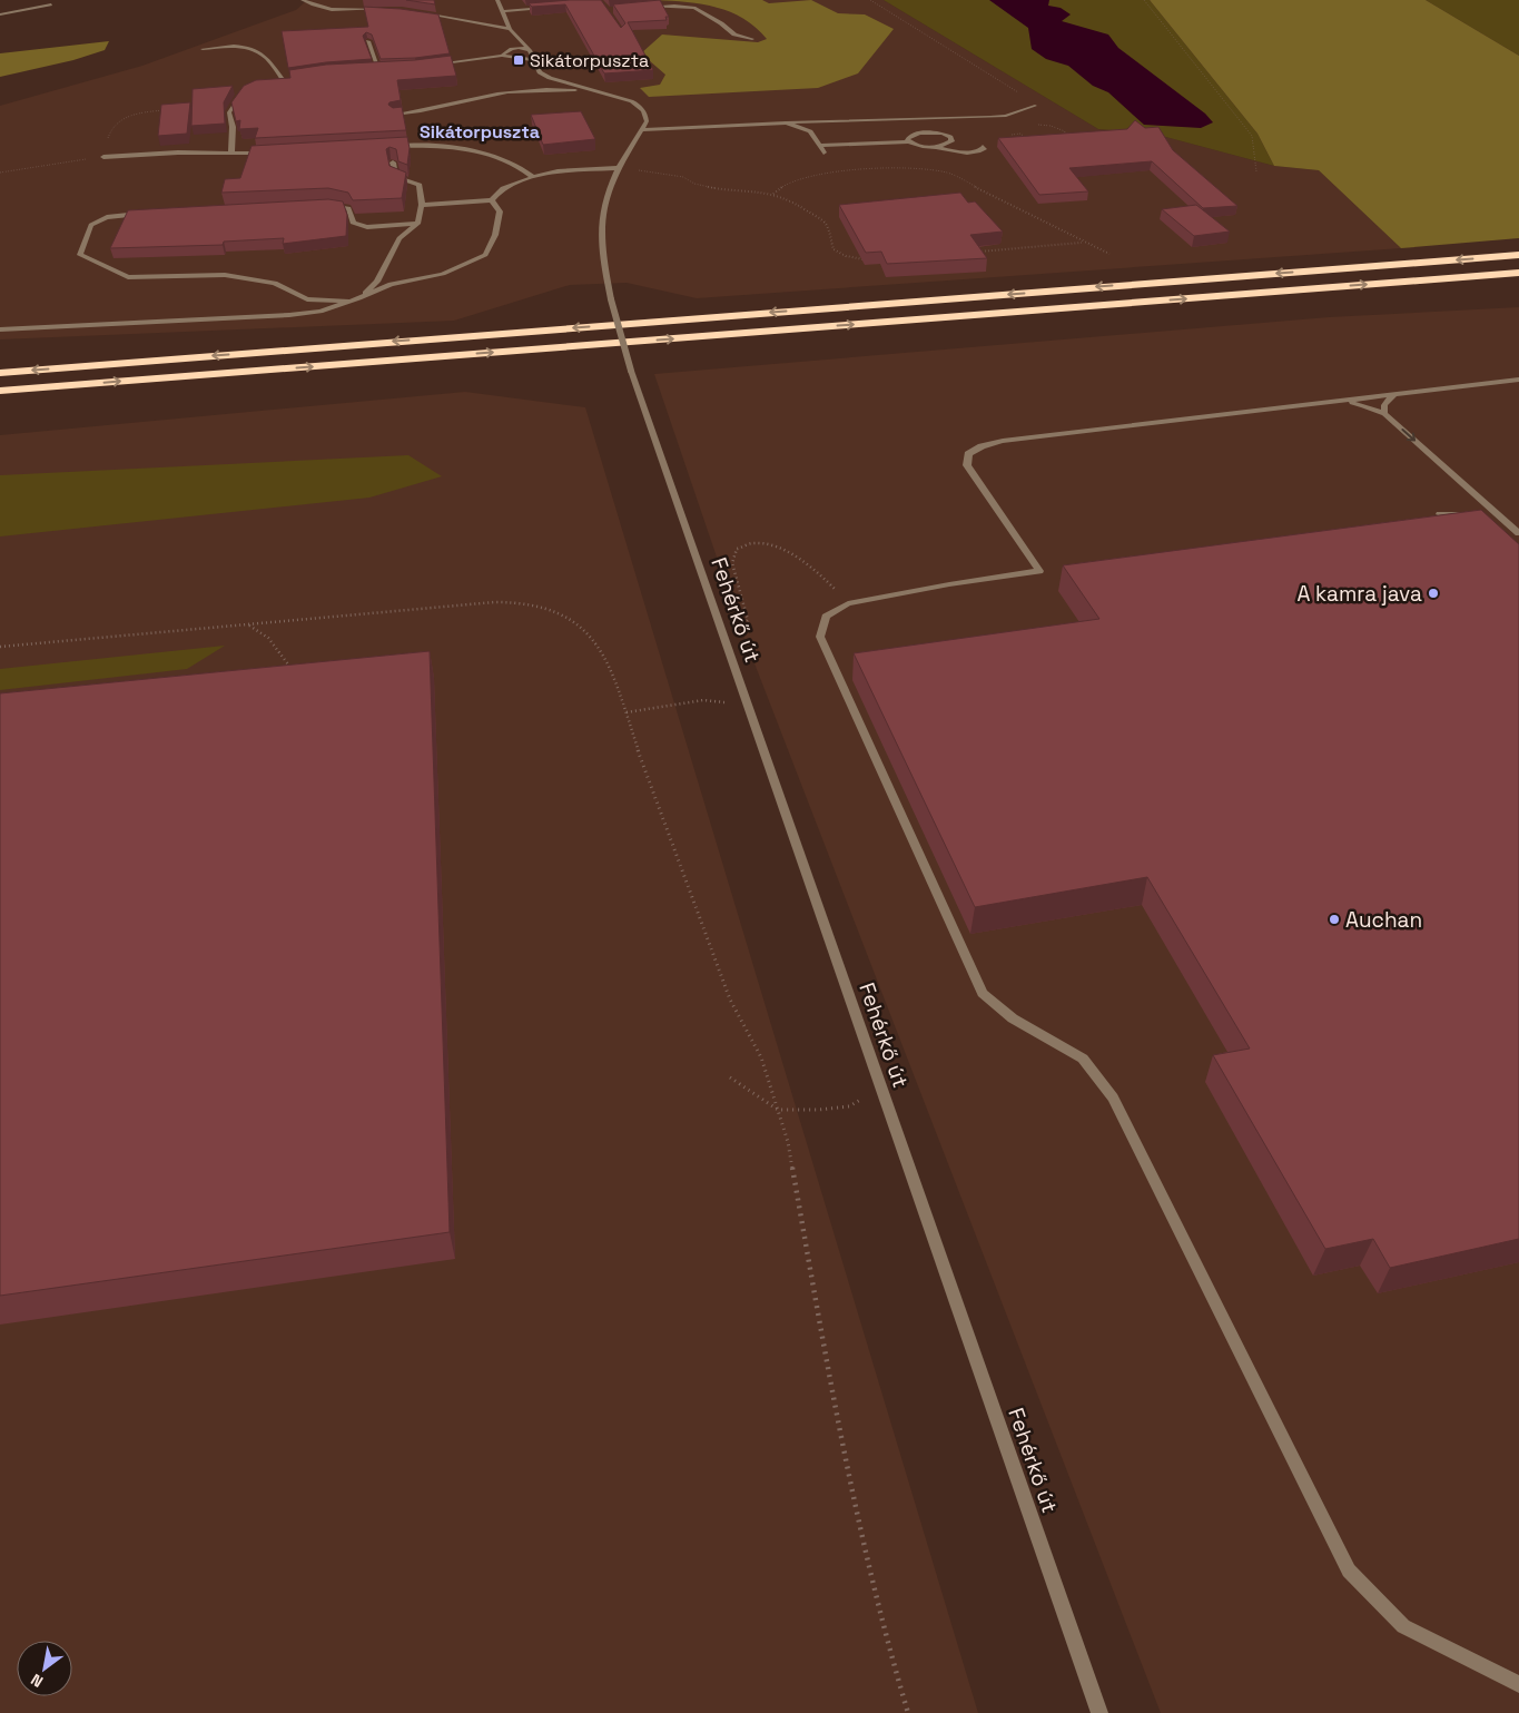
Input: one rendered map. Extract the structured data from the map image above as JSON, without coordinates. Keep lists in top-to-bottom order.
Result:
{
  "streets": {
    "street": ["Fehérkő út"]
  },
  "districts": ["Sikátorpuszta"],
  "places": {
    "transit": ["Sikátorpuszta"],
    "other": ["A kamra java", "Auchan"]
  },
  "north": "bottom left"
}
